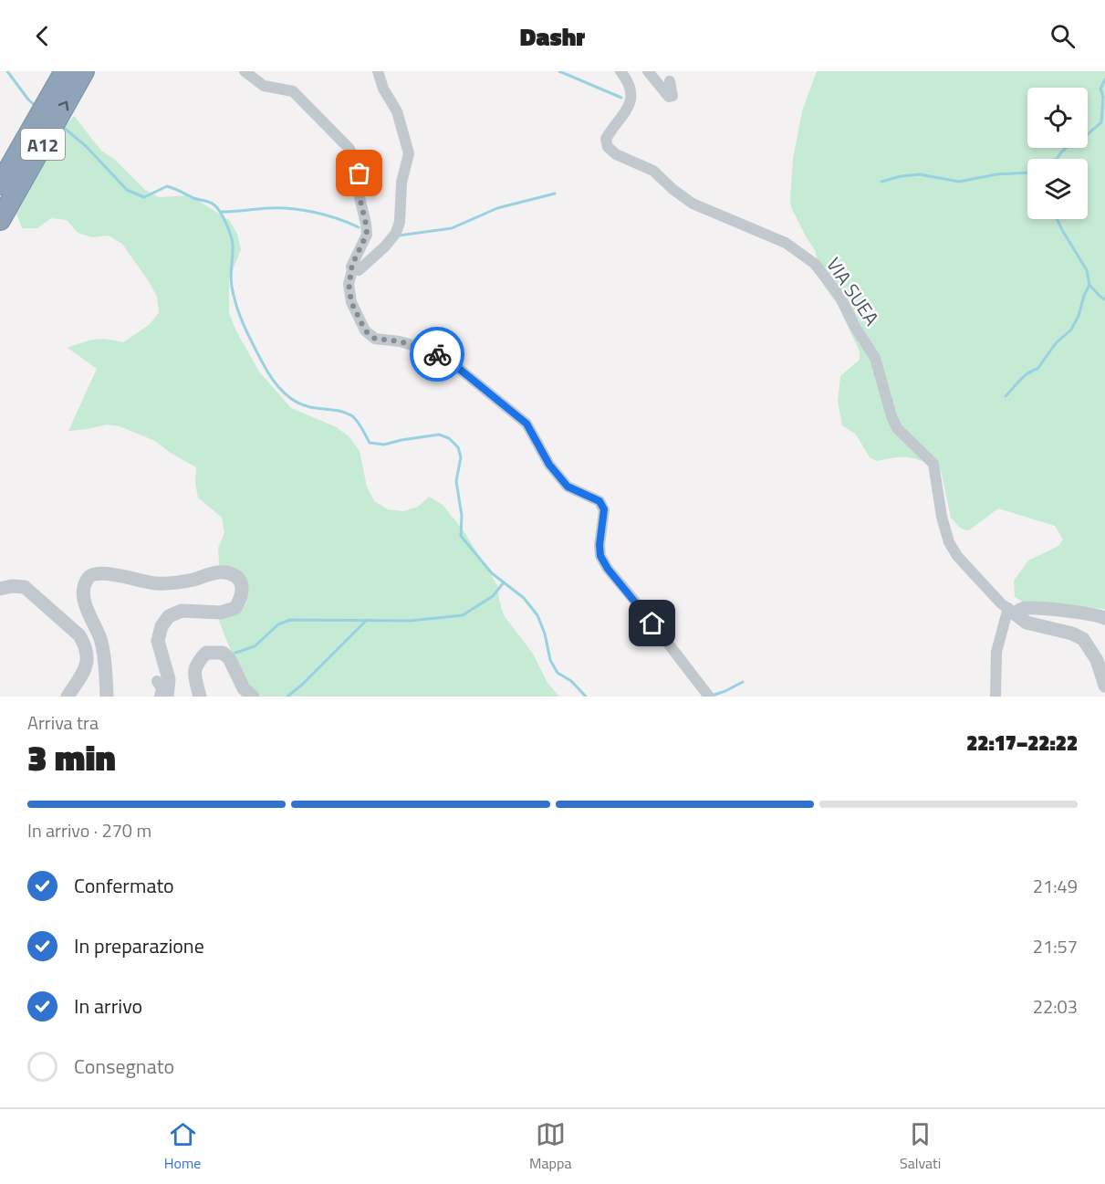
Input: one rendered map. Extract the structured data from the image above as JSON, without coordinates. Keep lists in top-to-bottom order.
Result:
{
  "streets": {
    "highway": ["A12"],
    "street": ["VIA SUEA"]
  },
  "page": {
    "header": "Dashr",
    "heading": ["3 min", "Arriva tra", "22:17–22:22"],
    "bar": "In arrivo · 270 m",
    "list": [
      ["Confermato", "21:49"],
      ["In preparazione", "21:57"],
      ["In arrivo", "22:03"],
      "Consegnato"
    ],
    "tabs": ["Home", "Mappa", "Salvati"]
  }
}
